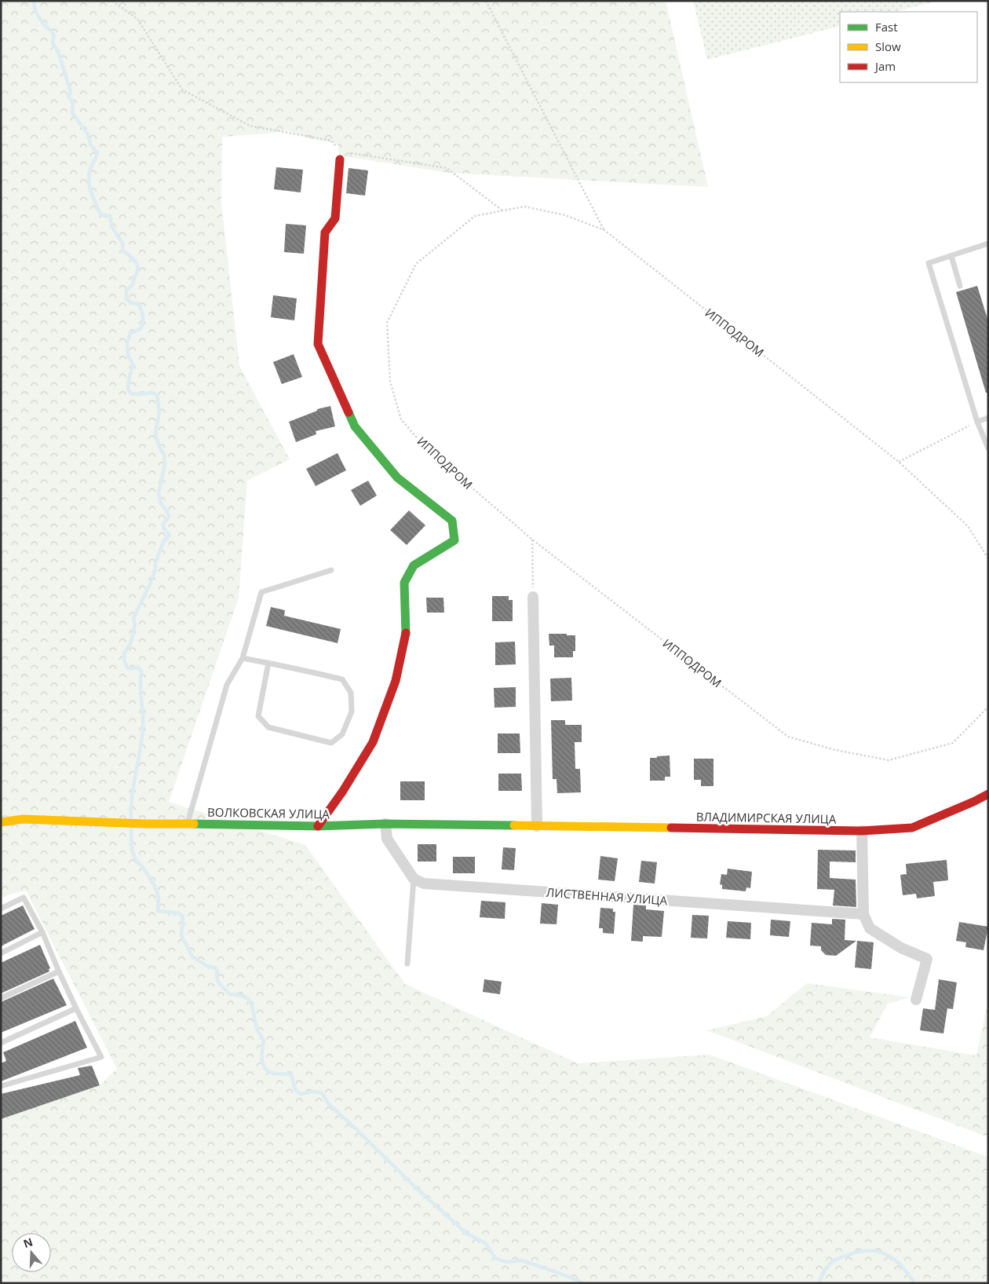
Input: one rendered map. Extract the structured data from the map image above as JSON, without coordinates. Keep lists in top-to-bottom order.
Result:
{
  "streets": {
    "street": ["ВОЛКОВСКАЯ УЛИЦА", "ВЛАДИМИРСКАЯ УЛИЦА", "ЛИСТВЕННАЯ УЛИЦА"],
    "path": ["ИППОДРОМ"]
  },
  "crossings": [
    ["ВОЛКОВСКАЯ УЛИЦА", "ВЛАДИМИРСКАЯ УЛИЦА"]
  ],
  "legend": ["Fast", "Slow", "Jam"],
  "north": "top"
}
